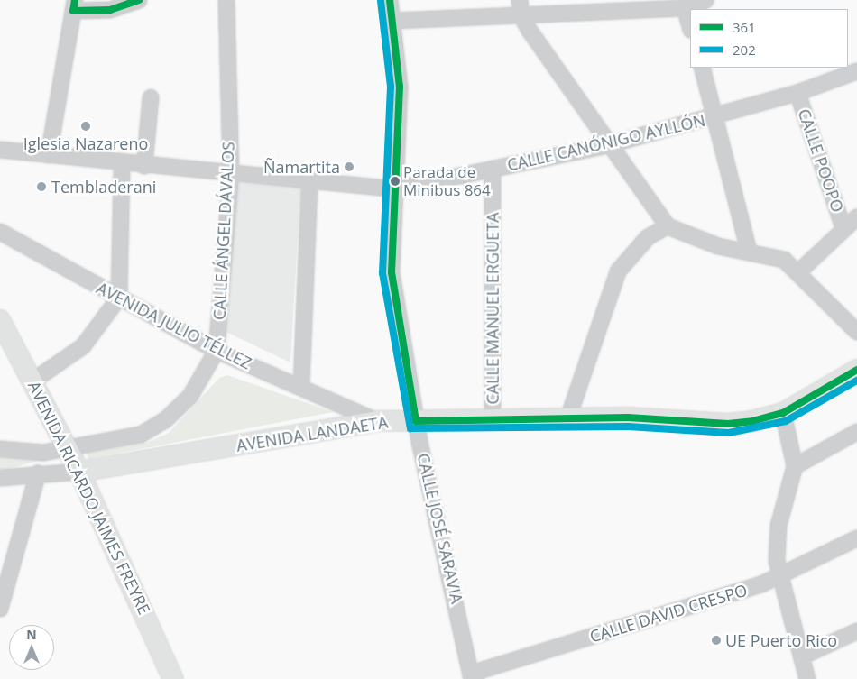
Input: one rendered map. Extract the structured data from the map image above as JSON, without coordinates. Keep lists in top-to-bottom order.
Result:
{
  "streets": {
    "main road": ["AVENIDA LANDAETA", "AVENIDA RICARDO JAIMES FREYRE"],
    "street": [
      "CALLE CANÓNIGO AYLLÓN",
      "CALLE POOPO",
      "CALLE ÁNGEL DÁVALOS",
      "CALLE MANUEL ERGUETA",
      "AVENIDA JULIO TÉLLEZ",
      "CALLE JOSÉ SARAVIA",
      "CALLE DAVID CRESPO"
    ]
  },
  "crossings": [
    ["CALLE CANÓNIGO AYLLÓN", "CALLE POOPO"],
    ["CALLE CANÓNIGO AYLLÓN", "CALLE ÁNGEL DÁVALOS"],
    ["CALLE CANÓNIGO AYLLÓN", "CALLE MANUEL ERGUETA"],
    ["CALLE CANÓNIGO AYLLÓN", "CALLE JOSÉ SARAVIA"],
    ["CALLE ÁNGEL DÁVALOS", "AVENIDA JULIO TÉLLEZ"],
    ["CALLE ÁNGEL DÁVALOS", "AVENIDA RICARDO JAIMES FREYRE"],
    ["CALLE MANUEL ERGUETA", "AVENIDA LANDAETA"],
    ["AVENIDA JULIO TÉLLEZ", "AVENIDA LANDAETA"],
    ["AVENIDA LANDAETA", "AVENIDA RICARDO JAIMES FREYRE"],
    ["AVENIDA LANDAETA", "CALLE JOSÉ SARAVIA"],
    ["CALLE JOSÉ SARAVIA", "CALLE DAVID CRESPO"]
  ],
  "places": [
    "Iglesia Nazareno",
    "Ñamartita",
    "Parada de Minibus 864",
    "Tembladerani",
    "UE Puerto Rico"
  ],
  "lines": ["transit line 361", "transit line 202"],
  "legend": ["361", "202"],
  "north": "top"
}
